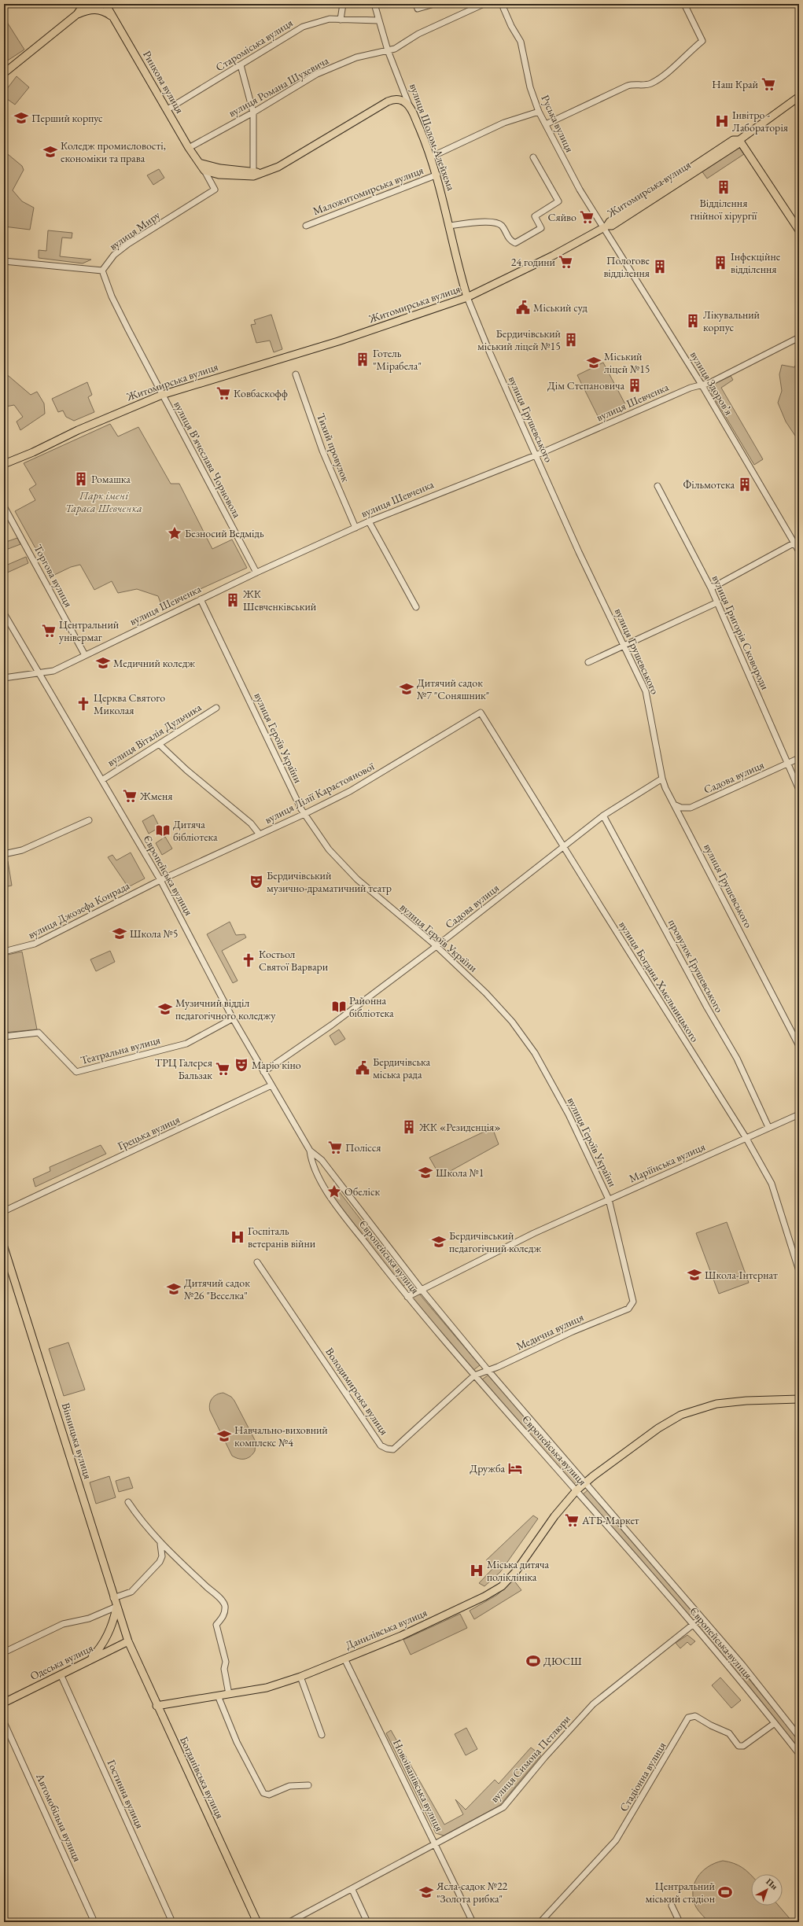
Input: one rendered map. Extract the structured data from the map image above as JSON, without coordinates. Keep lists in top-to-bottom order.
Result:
{
  "streets": {
    "main road": [
      "Ринкова вулиця",
      "вулиця Шолом-Алейхема",
      "Житомирська вулиця",
      "Вінницька вулиця",
      "Данилівська вулиця",
      "Одеська вулиця",
      "Богданівська вулиця"
    ],
    "street": [
      "Староміська вулиця",
      "вулиця Романа Шухевича",
      "Руська вулиця",
      "Маложитомирська вулиця",
      "вулиця Миру",
      "вулиця Здоровʼя",
      "вулиця Шевченка",
      "вулиця Грушевського",
      "Тихий провулок",
      "вулиця Вʼячеслава Чорновола",
      "Торгова вулиця",
      "вулиця Григорія Сковороди",
      "вулиця Віталія Дульчика",
      "вулиця Героїв України",
      "Садова вулиця",
      "вулиця Лілії Карастоянової",
      "Європейська вулиця",
      "вулиця Джозефа Конрада",
      "провулок Грушевського",
      "вулиця Богдана Хмельницького",
      "Театральна вулиця",
      "Грецька вулиця",
      "Маріїнська вулиця",
      "Медична вулиця",
      "Володимирська вулиця",
      "вулиця Симона Петлюри",
      "Стадіонна вулиця",
      "Новоіванівська вулиця",
      "Гостинна вулиця",
      "Автомобільна вулиця"
    ]
  },
  "crossings": [
    ["Староміська вулиця", "Ринкова вулиця"],
    ["Староміська вулиця", "вулиця Шолом-Алейхема"],
    ["Ринкова вулиця", "вулиця Романа Шухевича"],
    ["Ринкова вулиця", "вулиця Миру"],
    ["вулиця Романа Шухевича", "вулиця Шолом-Алейхема"],
    ["Руська вулиця", "Житомирська вулиця"],
    ["Руська вулиця", "Маложитомирська вулиця"],
    ["Руська вулиця", "вулиця Здоровʼя"],
    ["вулиця Шолом-Алейхема", "Житомирська вулиця"],
    ["вулиця Шолом-Алейхема", "Маложитомирська вулиця"],
    ["вулиця Шолом-Алейхема", "вулиця Грушевського"],
    ["Житомирська вулиця", "вулиця Здоровʼя"],
    ["Житомирська вулиця", "вулиця Грушевського"],
    ["Житомирська вулиця", "вулиця Вʼячеслава Чорновола"],
    ["вулиця Миру", "вулиця Вʼячеслава Чорновола"],
    ["вулиця Здоровʼя", "вулиця Шевченка"],
    ["вулиця Шевченка", "вулиця Грушевського"],
    ["вулиця Шевченка", "Тихий провулок"],
    ["вулиця Шевченка", "вулиця Вʼячеслава Чорновола"],
    ["вулиця Шевченка", "Торгова вулиця"],
    ["вулиця Шевченка", "вулиця Героїв України"],
    ["вулиця Шевченка", "Європейська вулиця"],
    ["вулиця Грушевського", "Садова вулиця"],
    ["вулиця Григорія Сковороди", "Садова вулиця"],
    ["вулиця Віталія Дульчика", "Європейська вулиця"],
    ["вулиця Героїв України", "Садова вулиця"],
    ["вулиця Героїв України", "вулиця Лілії Карастоянової"],
    ["вулиця Героїв України", "Маріїнська вулиця"],
    ["вулиця Героїв України", "Медична вулиця"],
    ["Садова вулиця", "Європейська вулиця"],
    ["Садова вулиця", "провулок Грушевського"],
    ["Садова вулиця", "вулиця Богдана Хмельницького"],
    ["вулиця Лілії Карастоянової", "Європейська вулиця"],
    ["вулиця Лілії Карастоянової", "вулиця Джозефа Конрада"],
    ["вулиця Лілії Карастоянової", "вулиця Богдана Хмельницького"],
    ["Європейська вулиця", "вулиця Джозефа Конрада"],
    ["Європейська вулиця", "Театральна вулиця"],
    ["Європейська вулиця", "Грецька вулиця"],
    ["Європейська вулиця", "Маріїнська вулиця"],
    ["Європейська вулиця", "Медична вулиця"],
    ["Європейська вулиця", "Володимирська вулиця"],
    ["Європейська вулиця", "Данилівська вулиця"],
    ["Європейська вулиця", "вулиця Симона Петлюри"],
    ["Європейська вулиця", "Стадіонна вулиця"],
    ["провулок Грушевського", "Маріїнська вулиця"],
    ["вулиця Богдана Хмельницького", "Маріїнська вулиця"],
    ["Медична вулиця", "Володимирська вулиця"],
    ["Вінницька вулиця", "Одеська вулиця"],
    ["Вінницька вулиця", "Богданівська вулиця"],
    ["Данилівська вулиця", "Богданівська вулиця"],
    ["Данилівська вулиця", "Новоіванівська вулиця"],
    ["Одеська вулиця", "Богданівська вулиця"],
    ["Одеська вулиця", "Гостинна вулиця"],
    ["вулиця Симона Петлюри", "Новоіванівська вулиця"]
  ],
  "parks": ["Парк імені Тараса Шевченка"],
  "places": {
    "supermarket": [
      "Наш Край",
      "Сяйво",
      "24 години",
      "Ковбаскофф",
      "Центральний універмаг",
      "Жменя",
      "ТРЦ Галерея Бальзак",
      "Полісся",
      "АТБ-Маркет"
    ],
    "school or university": [
      "Перший корпус",
      "Коледж промисловості, економіки та права",
      "Міський ліцей №15",
      "Медичний коледж",
      "Дитячий садок №7 \"Соняшник\"",
      "Школа №5",
      "Музичний відділ педагогічного коледжу",
      "Школа №1",
      "Бердичівський педагогічний коледж",
      "Школа-Інтернат",
      "Дитячий садок №26 \"Веселка\"",
      "Навчально-виховний комплекс №4",
      "Ясла-садок №22 \"Золота рибка\""
    ],
    "hospital": ["Інвітро - Лабораторія", "Госпіталь ветеранів війни", "Міська дитяча поліклініка"],
    "building": [
      "Відділення гнійної хірургії",
      "Інфекційне відділення",
      "Пологове відділення",
      "Лікувальний корпус",
      "Бердичівський міський ліцей №15",
      "Готель \"Мірабела\"",
      "Дім Степановича",
      "Ромашка",
      "Фільмотека",
      "ЖК Шевченківський",
      "ЖК «Резиденція»"
    ],
    "public building": ["Міський суд", "Бердичівська міська рада"],
    "place": ["Безносий Ведмідь", "Обеліск"],
    "church": ["Церква Святого Миколая", "Костьол Святої Варвари"],
    "library": ["Дитяча бібліотека", "Районна бібліотека"],
    "theatre": ["Бердичівський музично-драматичний театр", "Маріо кіно"],
    "hotel": ["Дружба"],
    "sports": ["ДЮСШ", "Центральний міський стадіон"]
  },
  "north": "top right"
}
